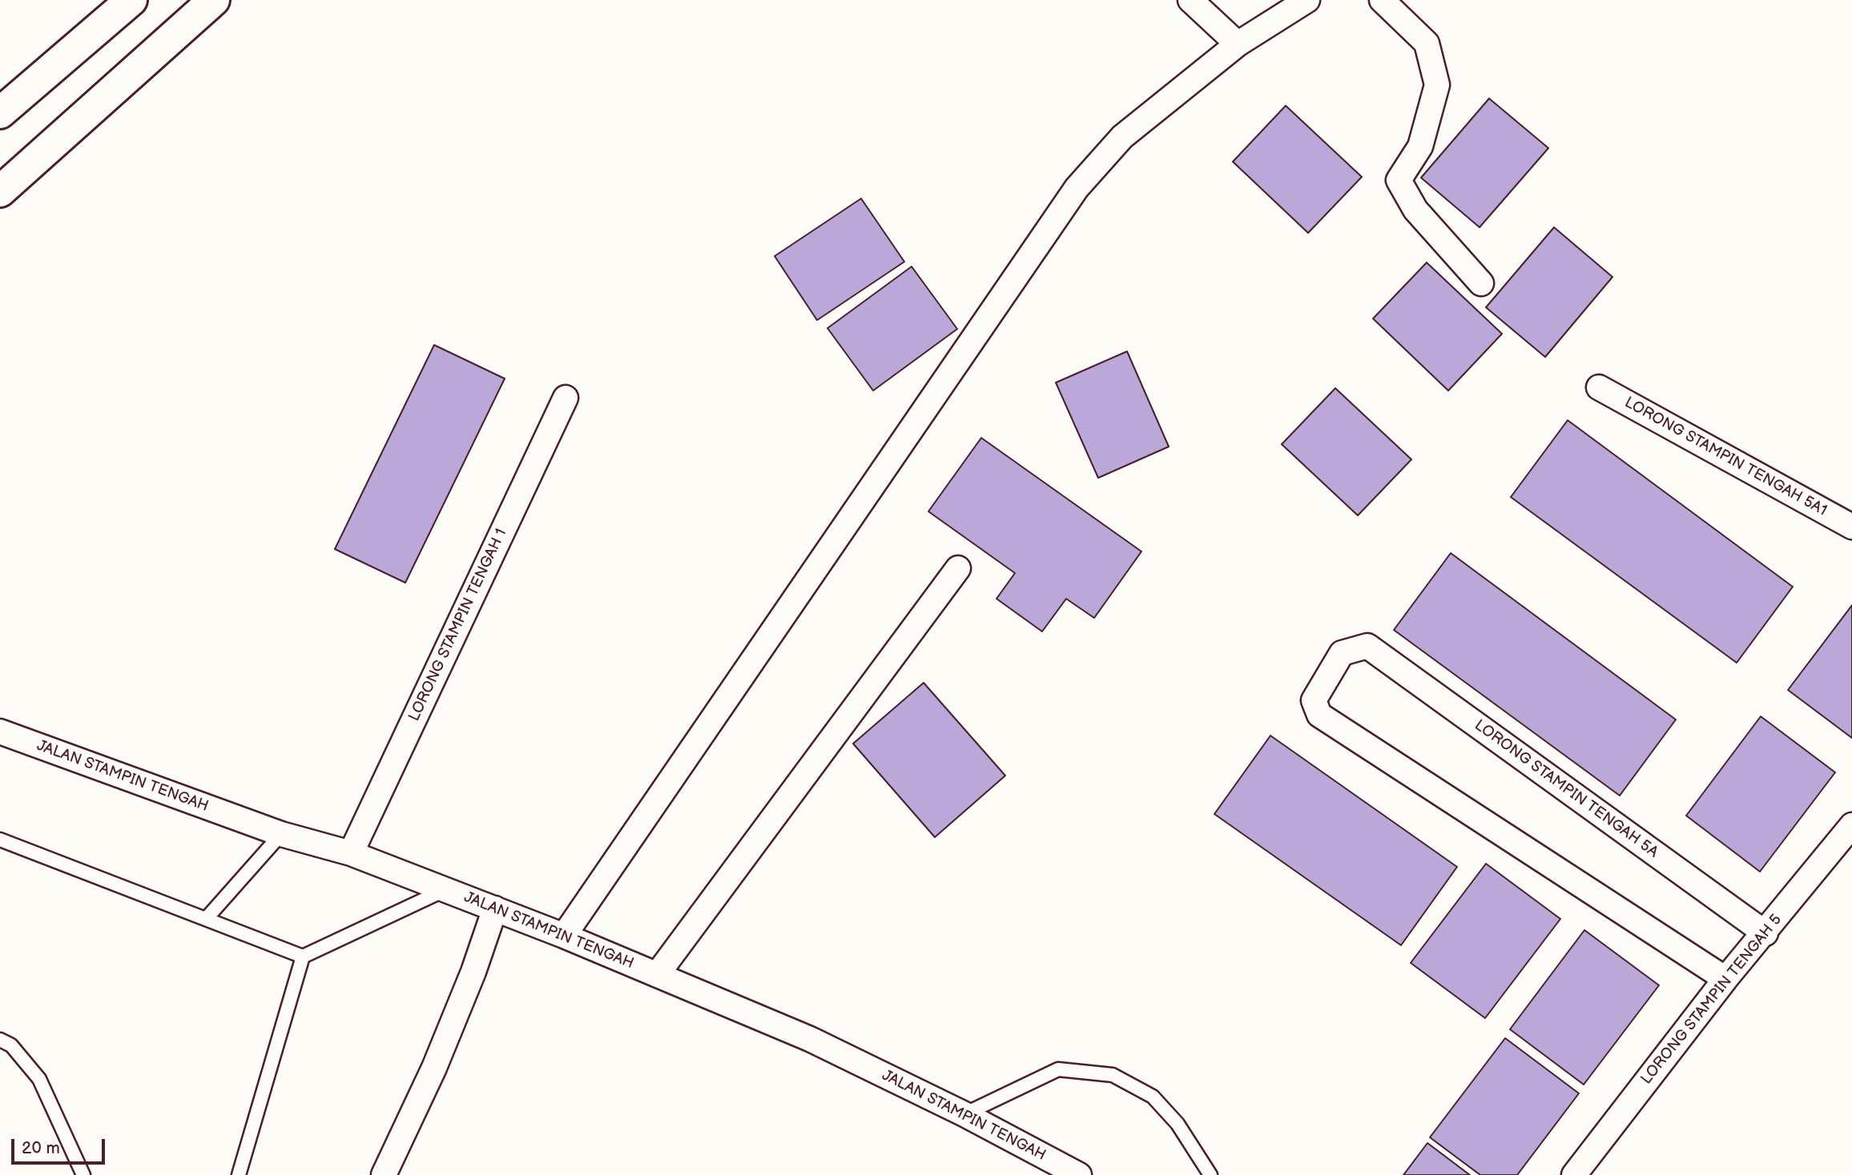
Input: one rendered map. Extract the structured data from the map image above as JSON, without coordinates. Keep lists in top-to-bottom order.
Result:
{
  "streets": {
    "street": [
      "LORONG STAMPIN TENGAH 5A1",
      "LORONG STAMPIN TENGAH 1",
      "JALAN STAMPIN TENGAH",
      "LORONG STAMPIN TENGAH 5A",
      "LORONG STAMPIN TENGAH 5"
    ]
  },
  "crossings": [
    ["LORONG STAMPIN TENGAH 1", "JALAN STAMPIN TENGAH"],
    ["LORONG STAMPIN TENGAH 5A", "LORONG STAMPIN TENGAH 5"]
  ],
  "scale_bar": "20 m"
}
